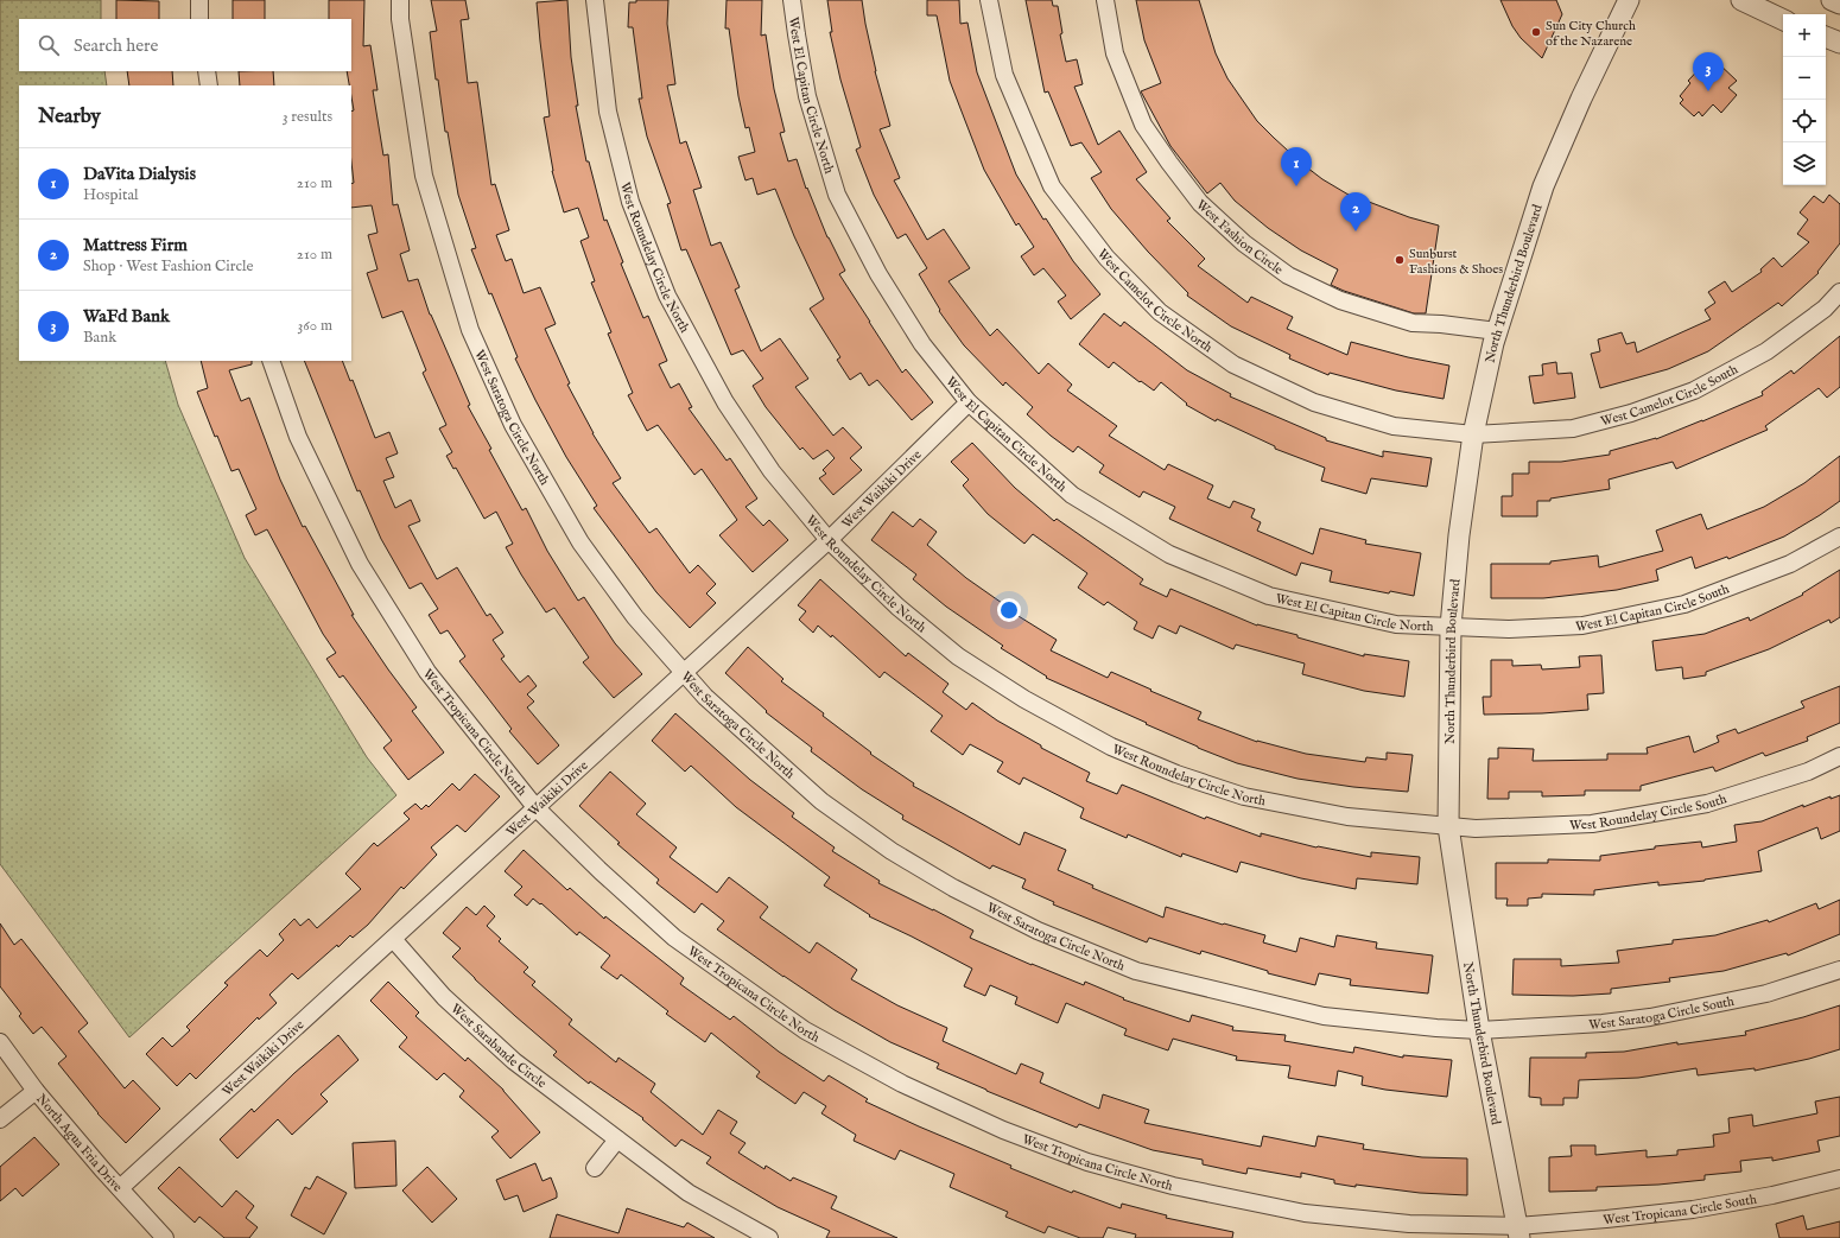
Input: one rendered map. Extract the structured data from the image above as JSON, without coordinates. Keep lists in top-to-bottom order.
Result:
{
  "streets": {
    "street": [
      "West El Capitan Circle North",
      "West Fashion Circle",
      "West Roundelay Circle North",
      "North Thunderbird Boulevard",
      "West Camelot Circle North",
      "West Camelot Circle South",
      "West Saratoga Circle North",
      "West Waikiki Drive",
      "West El Capitan Circle South",
      "West Tropicana Circle North",
      "West Roundelay Circle South",
      "West Saratoga Circle South",
      "West Sarabande Circle",
      "North Agua Fria Drive",
      "West Tropicana Circle South"
    ]
  },
  "crossings": [
    ["West El Capitan Circle North", "North Thunderbird Boulevard"],
    ["West El Capitan Circle North", "West Waikiki Drive"],
    ["West El Capitan Circle North", "West El Capitan Circle South"],
    ["West Fashion Circle", "North Thunderbird Boulevard"],
    ["West Roundelay Circle North", "North Thunderbird Boulevard"],
    ["West Roundelay Circle North", "West Waikiki Drive"],
    ["West Roundelay Circle North", "West Roundelay Circle South"],
    ["North Thunderbird Boulevard", "West Camelot Circle North"],
    ["North Thunderbird Boulevard", "West Camelot Circle South"],
    ["North Thunderbird Boulevard", "West Saratoga Circle North"],
    ["North Thunderbird Boulevard", "West El Capitan Circle South"],
    ["North Thunderbird Boulevard", "West Tropicana Circle North"],
    ["North Thunderbird Boulevard", "West Roundelay Circle South"],
    ["North Thunderbird Boulevard", "West Saratoga Circle South"],
    ["North Thunderbird Boulevard", "West Tropicana Circle South"],
    ["West Camelot Circle North", "West Camelot Circle South"],
    ["West Saratoga Circle North", "West Waikiki Drive"],
    ["West Saratoga Circle North", "West Saratoga Circle South"],
    ["West Waikiki Drive", "West Tropicana Circle North"],
    ["West Waikiki Drive", "West Sarabande Circle"],
    ["West Waikiki Drive", "North Agua Fria Drive"],
    ["West Tropicana Circle North", "West Tropicana Circle South"]
  ],
  "places": ["Sun City Church of the Nazarene", "Sunburst Fashions & Shoes"],
  "page": {
    "map_buttons": ["+", "−"],
    "search": "Search here",
    "pins": ["3", "1", "2"],
    "heading": ["Nearby", "3 results"],
    "list": [
      {
        "mark": "1",
        "name": "DaVita Dialysis",
        "note": "Hospital",
        "value": "210 m"
      },
      {
        "mark": "2",
        "name": "Mattress Firm",
        "note": "Shop · West Fashion Circle",
        "value": "210 m"
      },
      {
        "mark": "3",
        "name": "WaFd Bank",
        "note": "Bank",
        "value": "360 m"
      }
    ]
  }
}
